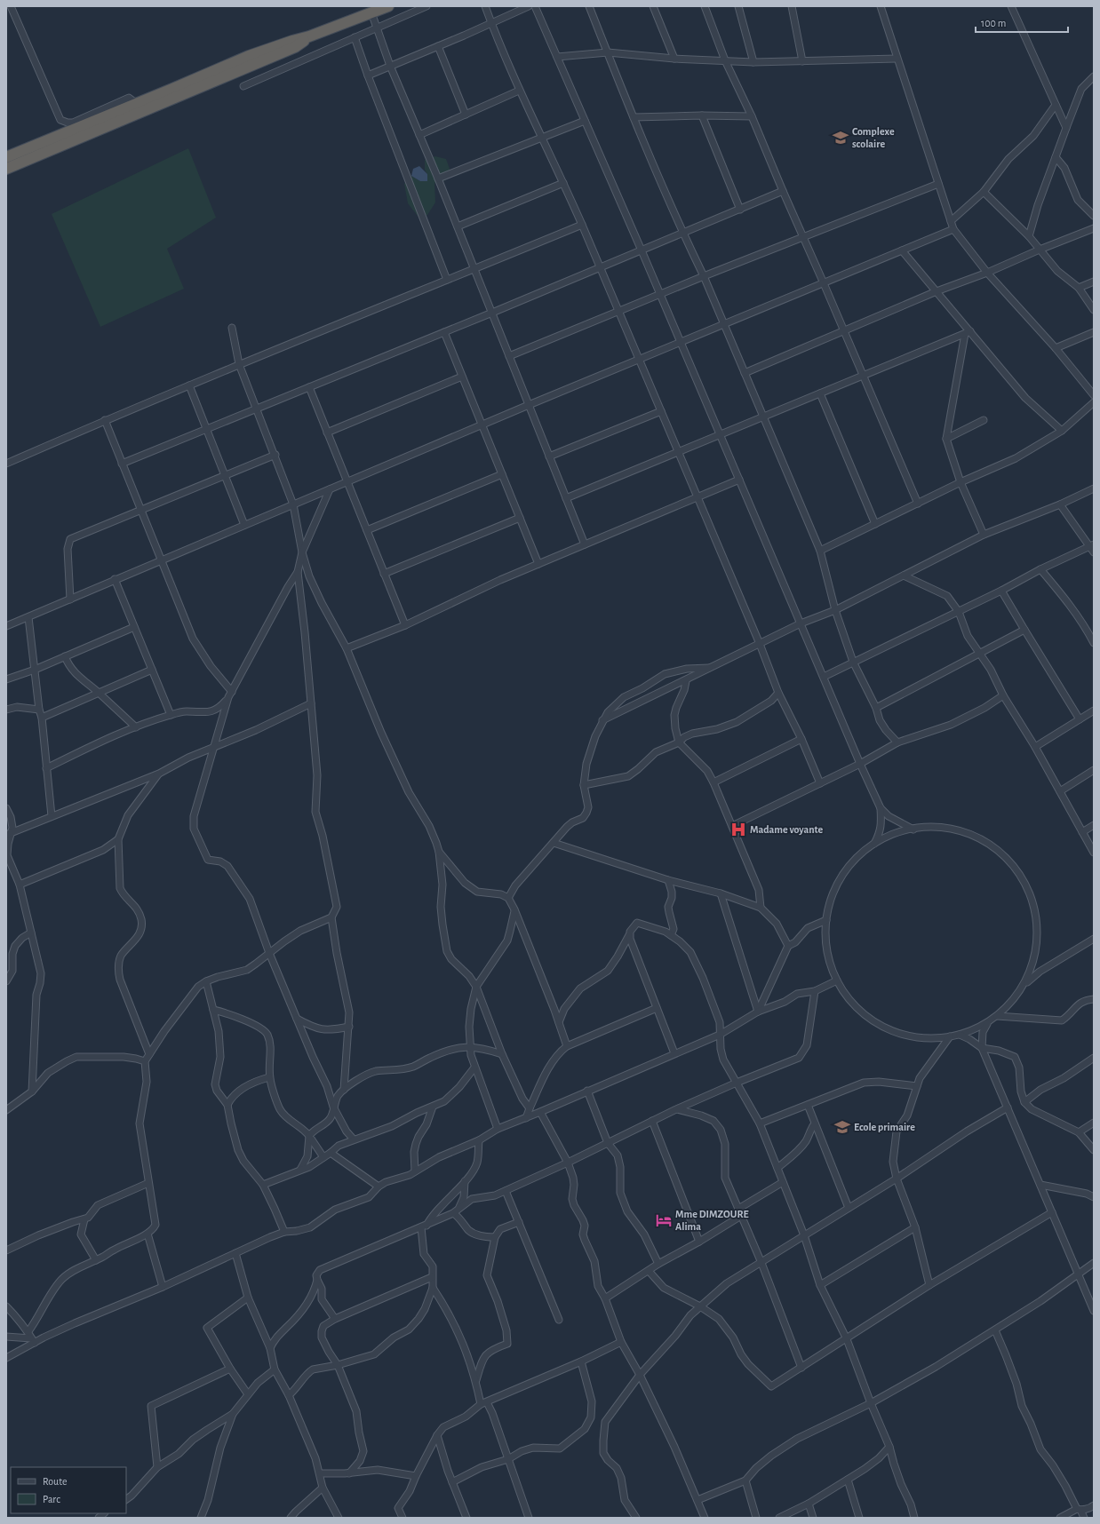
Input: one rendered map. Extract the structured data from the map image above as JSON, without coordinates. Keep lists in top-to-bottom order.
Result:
{
  "places": {
    "school or university": ["Complexe scolaire", "Ecole primaire"],
    "hospital": ["Madame voyante"],
    "hotel": ["Mme DIMZOURE Alima"]
  },
  "legend": ["Route", "Parc"],
  "scale_bar": "100 m"
}
